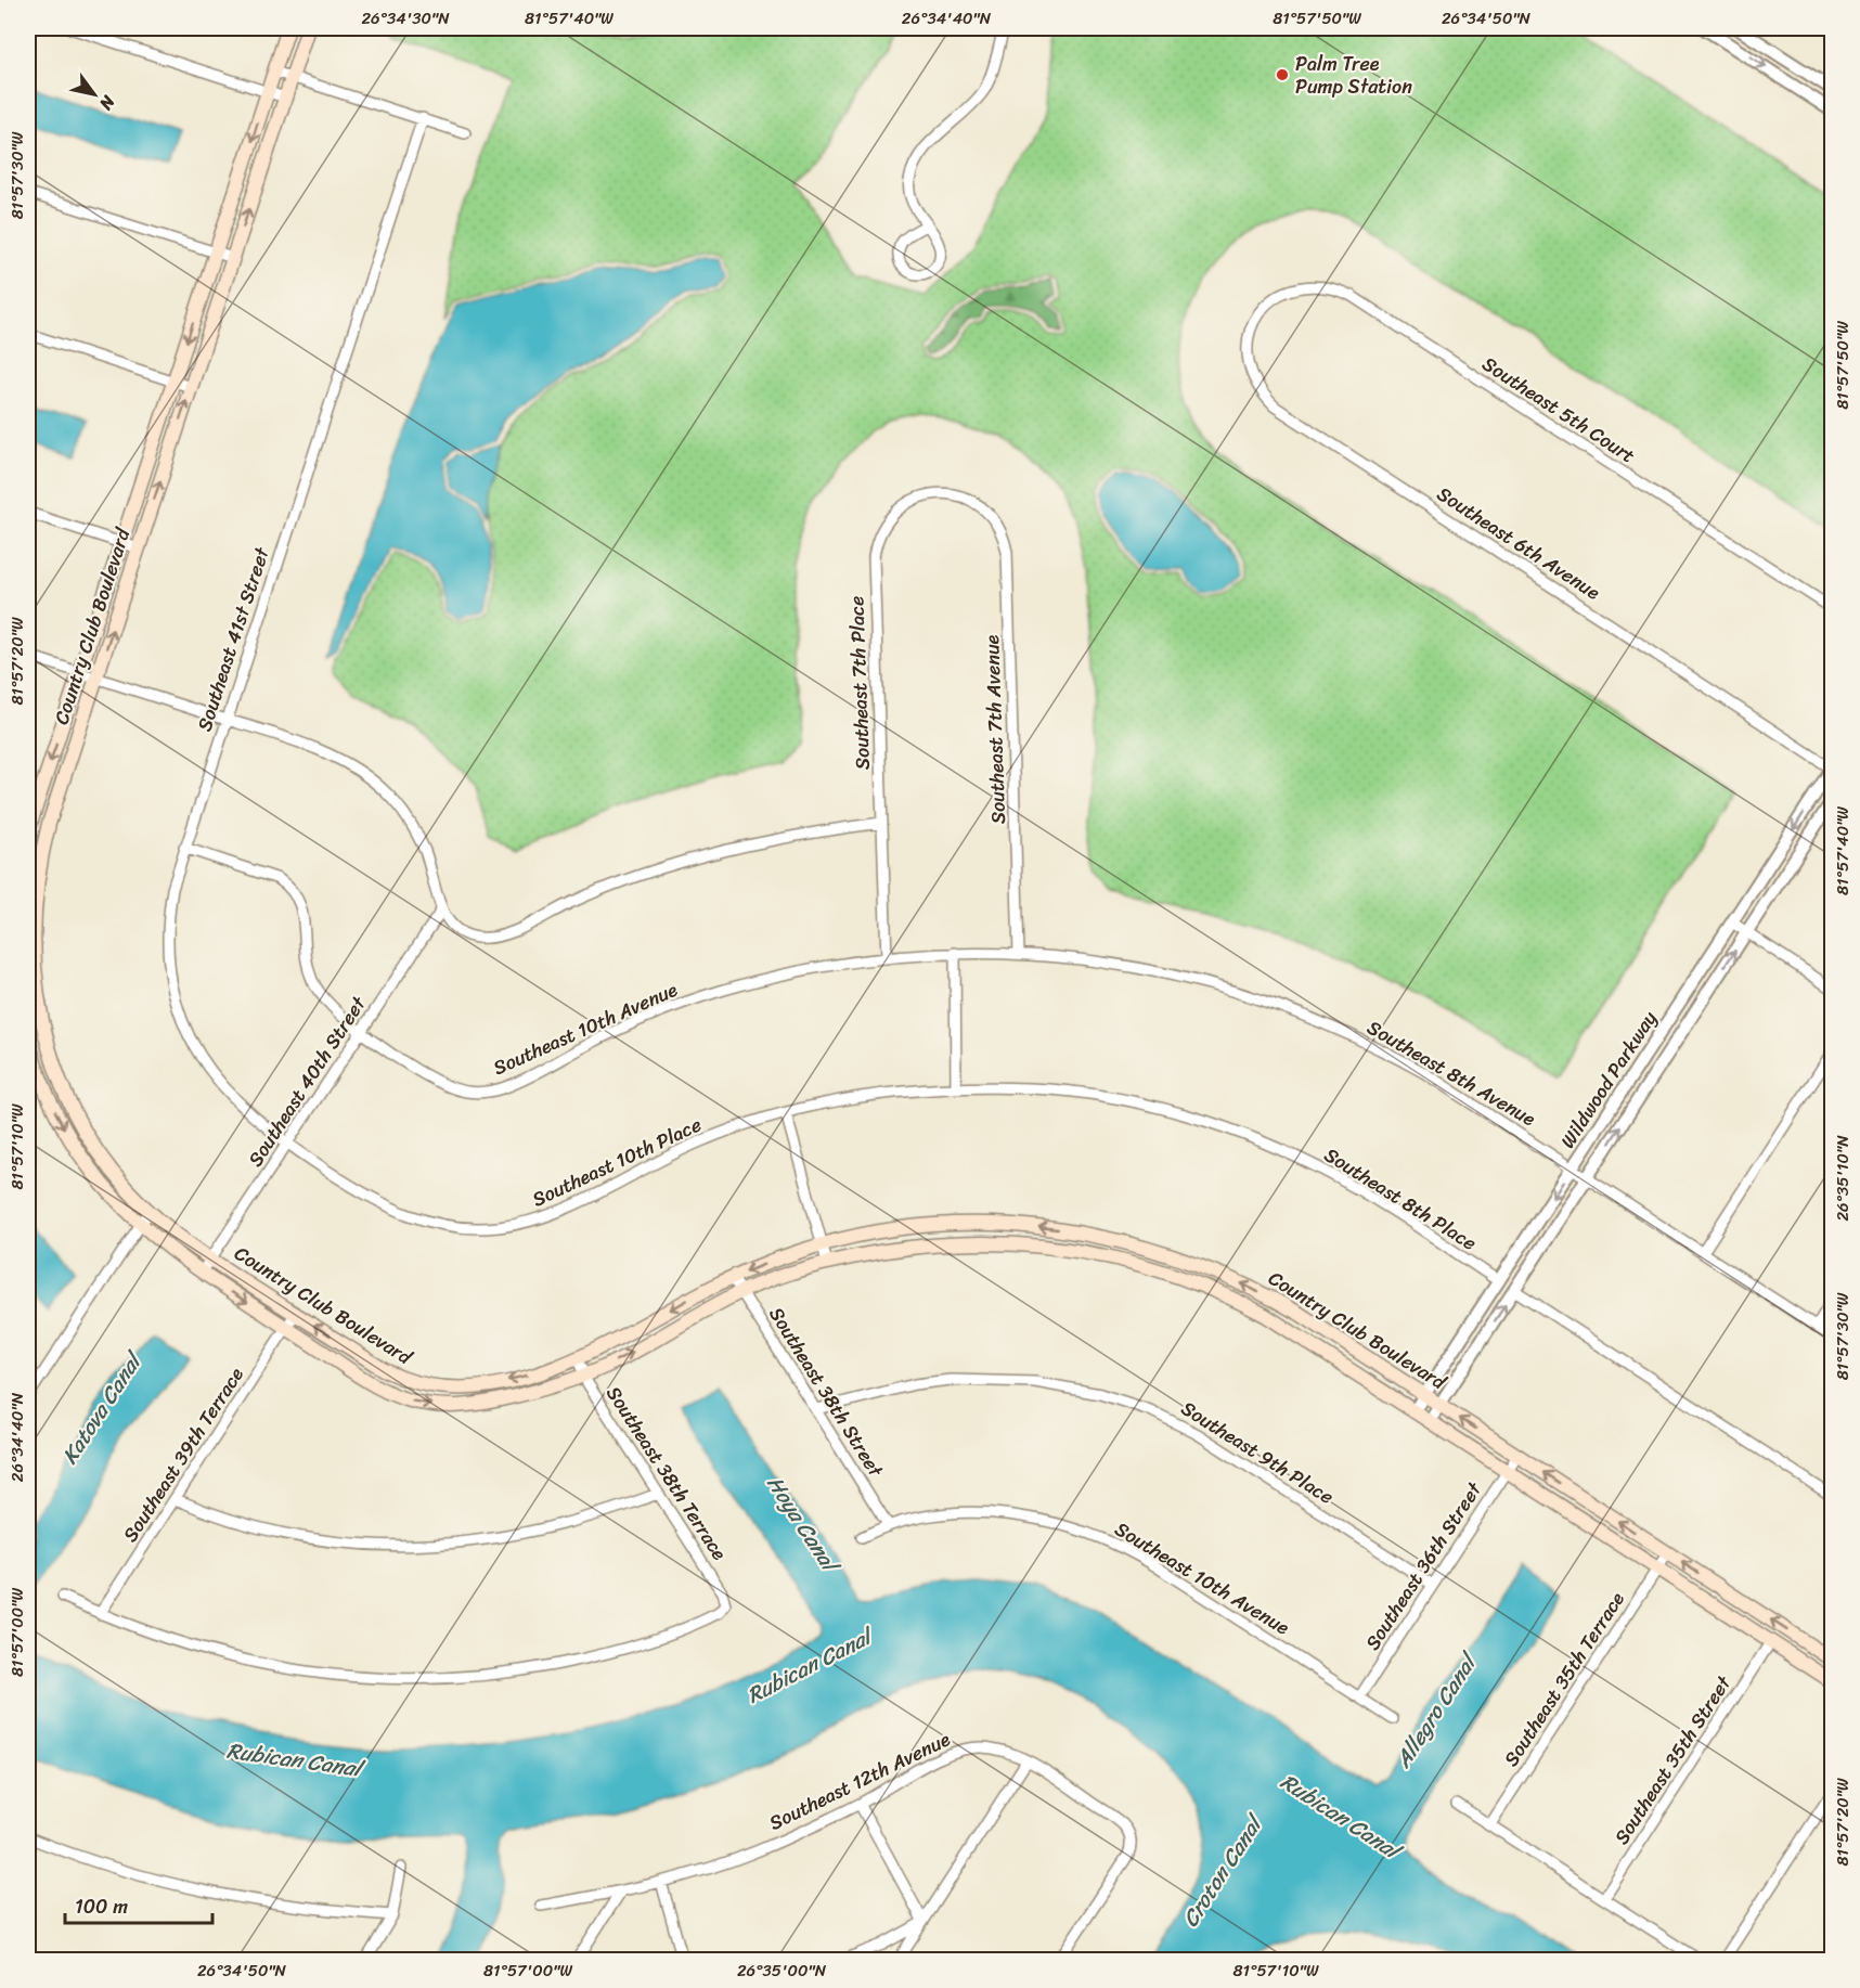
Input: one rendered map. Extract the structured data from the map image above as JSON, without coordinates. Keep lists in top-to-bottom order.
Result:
{
  "streets": {
    "main road": ["Country Club Boulevard"],
    "street": [
      "Southeast 5th Court",
      "Southeast 6th Avenue",
      "Southeast 41st Street",
      "Southeast 7th Place",
      "Southeast 7th Avenue",
      "Southeast 10th Avenue",
      "Southeast 8th Avenue",
      "Wildwood Parkway",
      "Southeast 40th Street",
      "Southeast 10th Place",
      "Southeast 8th Place",
      "Southeast 38th Street",
      "Southeast 9th Place",
      "Southeast 39th Terrace",
      "Southeast 38th Terrace",
      "Southeast 36th Street",
      "Southeast 35th Terrace",
      "Southeast 35th Street",
      "Southeast 12th Avenue"
    ]
  },
  "crossings": [
    ["Southeast 5th Court", "Southeast 6th Avenue"],
    ["Southeast 6th Avenue", "Wildwood Parkway"],
    ["Country Club Boulevard", "Wildwood Parkway"],
    ["Country Club Boulevard", "Southeast 40th Street"],
    ["Country Club Boulevard", "Southeast 38th Street"],
    ["Country Club Boulevard", "Southeast 39th Terrace"],
    ["Country Club Boulevard", "Southeast 38th Terrace"],
    ["Country Club Boulevard", "Southeast 36th Street"],
    ["Country Club Boulevard", "Southeast 35th Terrace"],
    ["Country Club Boulevard", "Southeast 35th Street"],
    ["Southeast 41st Street", "Southeast 10th Avenue"],
    ["Southeast 41st Street", "Southeast 40th Street"],
    ["Southeast 41st Street", "Southeast 10th Place"],
    ["Southeast 7th Place", "Southeast 7th Avenue"],
    ["Southeast 7th Place", "Southeast 10th Avenue"],
    ["Southeast 7th Place", "Southeast 8th Avenue"],
    ["Southeast 7th Avenue", "Southeast 8th Avenue"],
    ["Southeast 10th Avenue", "Southeast 8th Avenue"],
    ["Southeast 10th Avenue", "Southeast 40th Street"],
    ["Southeast 10th Avenue", "Southeast 38th Street"],
    ["Southeast 10th Avenue", "Southeast 36th Street"],
    ["Southeast 8th Avenue", "Wildwood Parkway"],
    ["Wildwood Parkway", "Southeast 8th Place"],
    ["Southeast 40th Street", "Southeast 10th Place"],
    ["Southeast 10th Place", "Southeast 8th Place"],
    ["Southeast 38th Street", "Southeast 9th Place"],
    ["Southeast 9th Place", "Southeast 36th Street"],
    ["Southeast 39th Terrace", "Southeast 38th Terrace"]
  ],
  "water": [
    "Katova Canal",
    "Hoya Canal",
    "Rubican Canal",
    "Allegro Canal",
    "Croton Canal"
  ],
  "places": ["Palm Tree Pump Station"],
  "scale_bar": "100 m",
  "north": "bottom right",
  "coordinates": [
    "26°34'30\"N",
    "81°57'40\"W",
    "26°34'40\"N",
    "81°57'50\"W",
    "26°34'50\"N",
    "81°57'30\"W",
    "81°57'20\"W",
    "81°57'10\"W",
    "26°35'10\"N",
    "81°57'00\"W",
    "26°35'00\"N"
  ]
}
